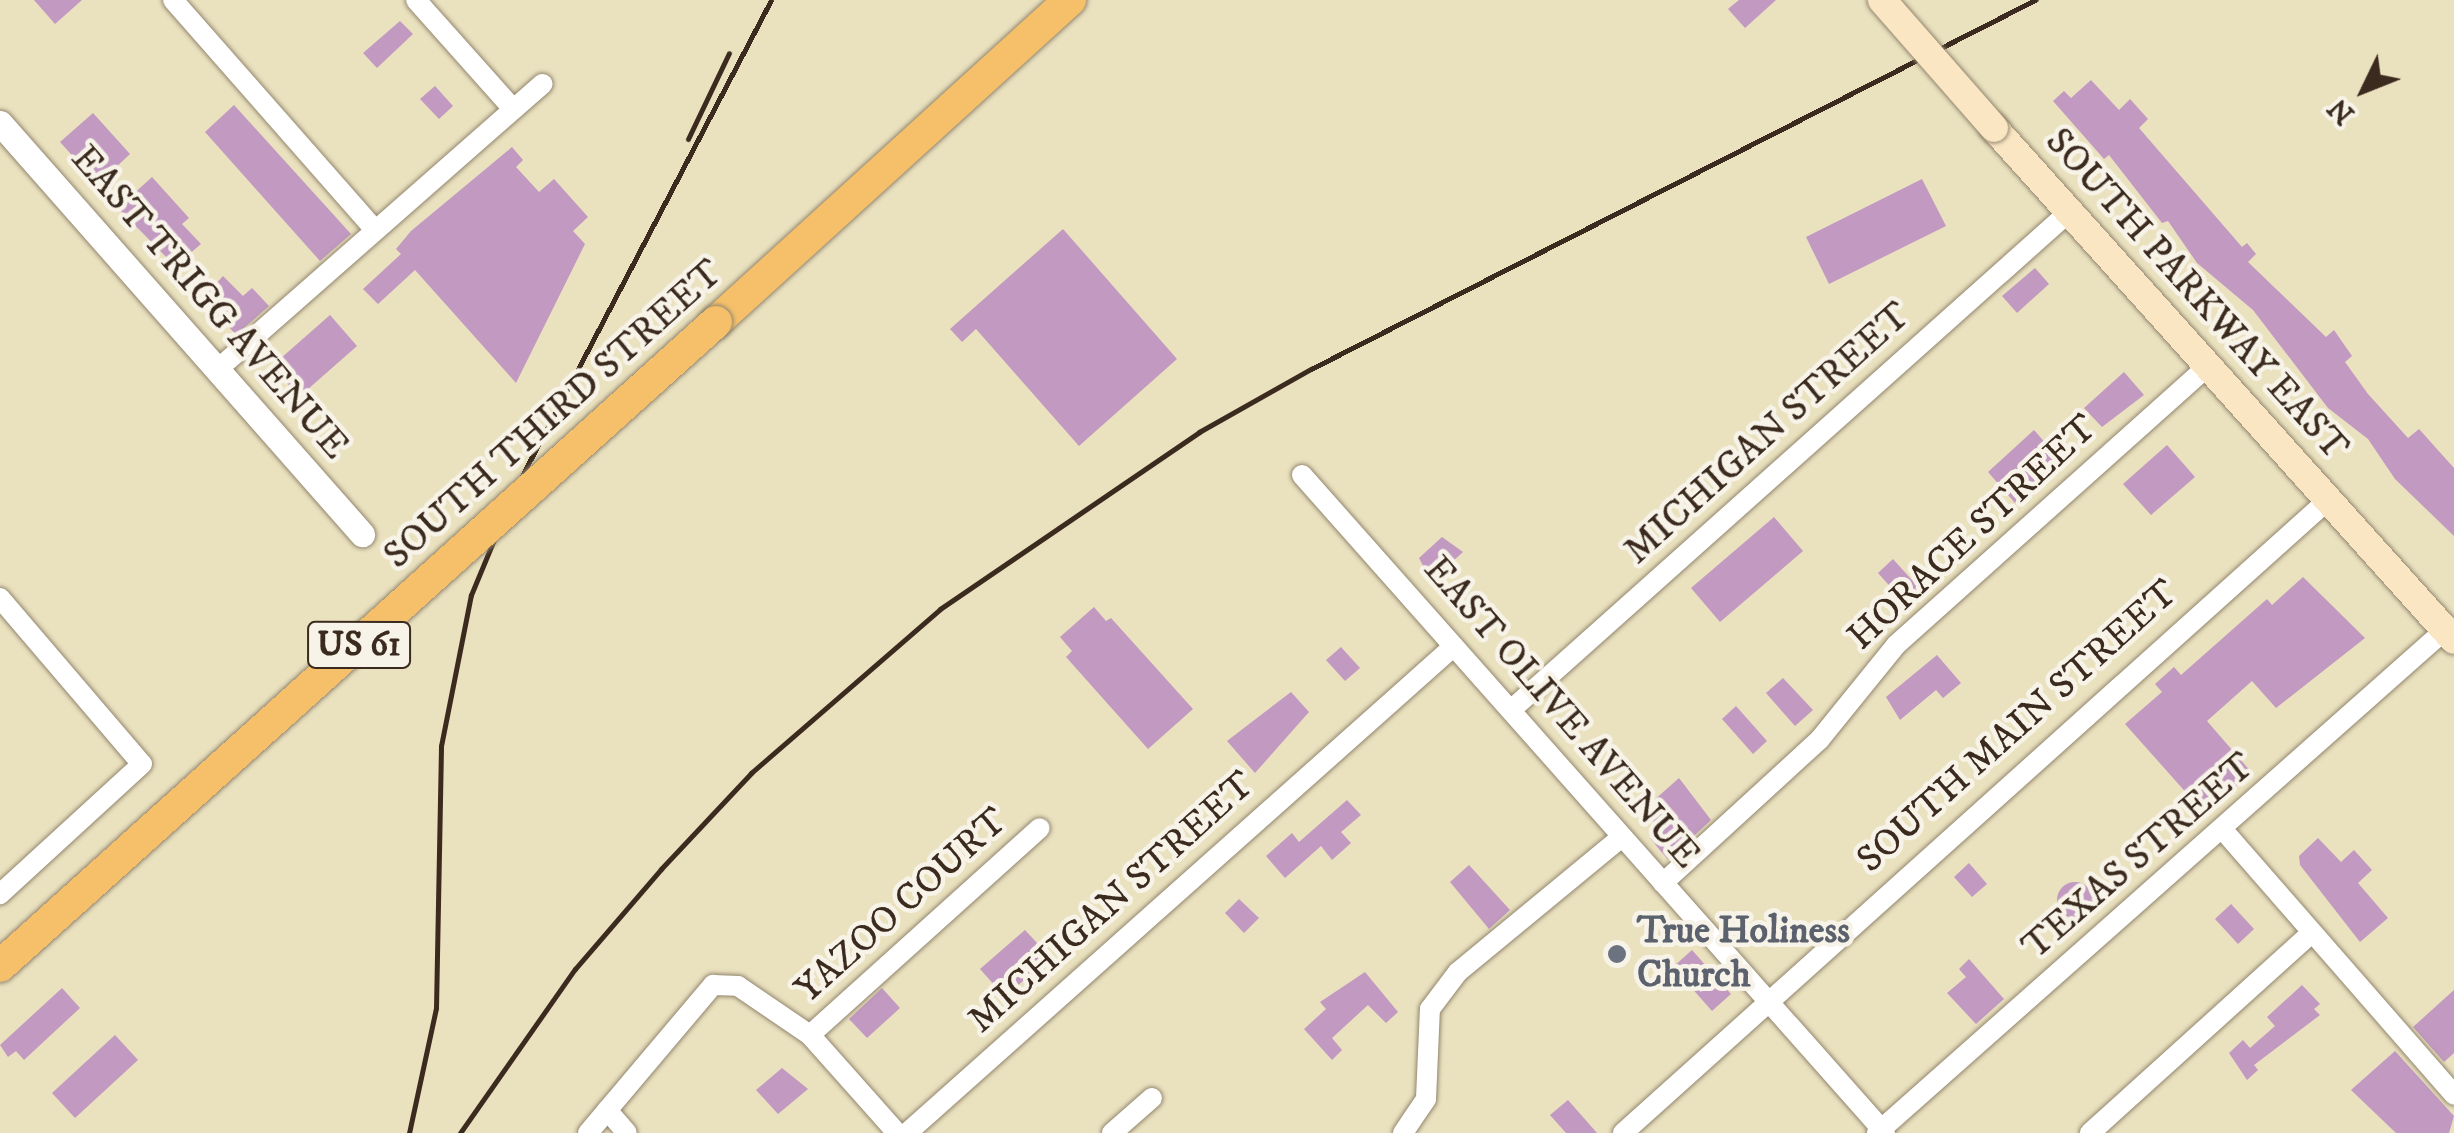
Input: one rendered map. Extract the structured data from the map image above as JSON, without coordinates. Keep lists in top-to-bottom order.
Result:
{
  "streets": {
    "main road": ["SOUTH PARKWAY EAST", "SOUTH THIRD STREET", "US 61"],
    "street": [
      "EAST TRIGG AVENUE",
      "MICHIGAN STREET",
      "HORACE STREET",
      "EAST OLIVE AVENUE",
      "SOUTH MAIN STREET",
      "TEXAS STREET",
      "YAZOO COURT"
    ]
  },
  "crossings": [
    ["SOUTH PARKWAY EAST", "MICHIGAN STREET"],
    ["SOUTH PARKWAY EAST", "HORACE STREET"],
    ["SOUTH PARKWAY EAST", "SOUTH MAIN STREET"],
    ["SOUTH PARKWAY EAST", "TEXAS STREET"],
    ["MICHIGAN STREET", "EAST OLIVE AVENUE"],
    ["HORACE STREET", "EAST OLIVE AVENUE"],
    ["EAST OLIVE AVENUE", "SOUTH MAIN STREET"],
    ["EAST OLIVE AVENUE", "TEXAS STREET"]
  ],
  "places": ["True Holiness Church"],
  "north": "bottom left"
}
